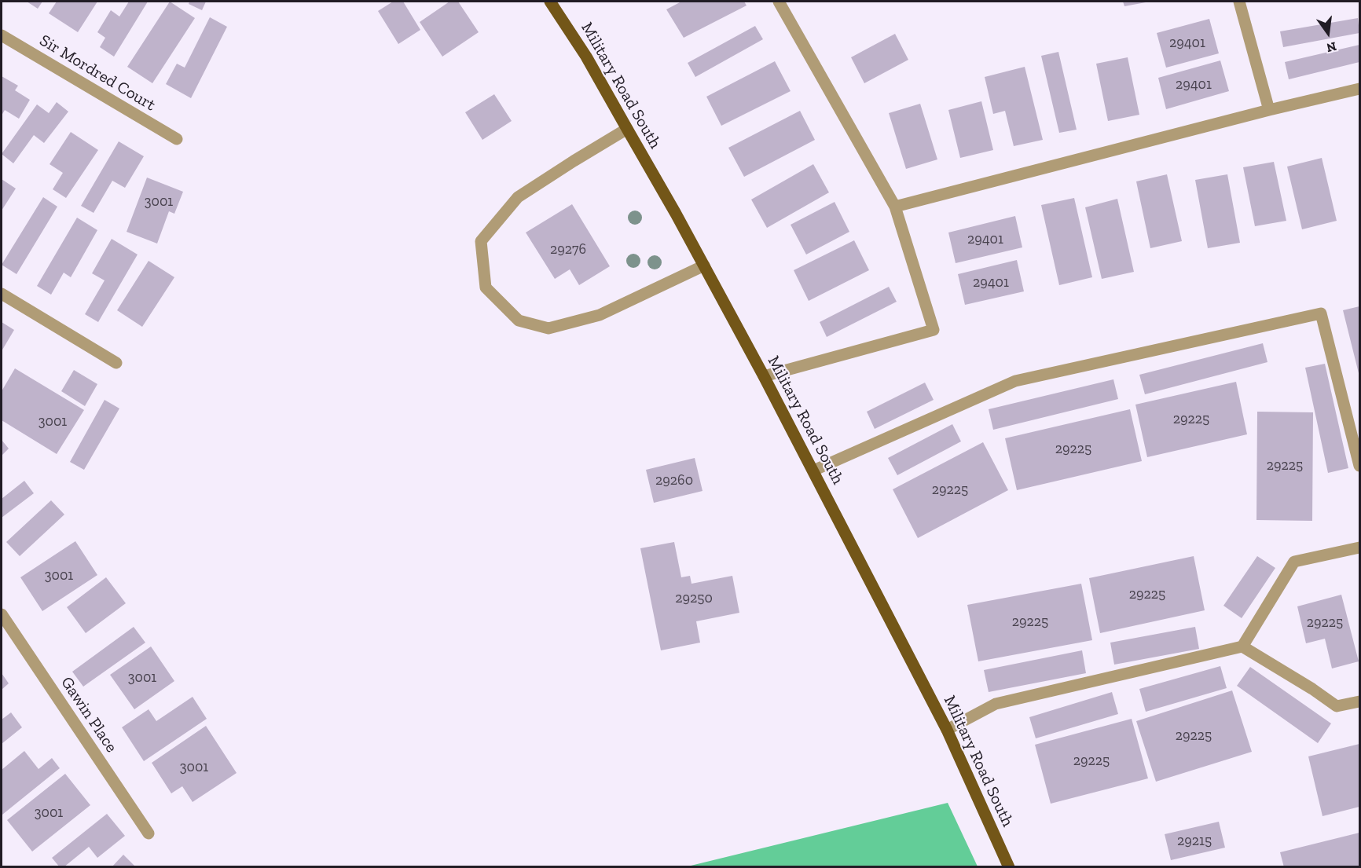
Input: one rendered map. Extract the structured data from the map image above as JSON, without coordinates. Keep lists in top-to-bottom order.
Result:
{
  "streets": {
    "main road": ["Military Road South"],
    "street": ["Sir Mordred Court", "Gawin Place"]
  },
  "house_numbers": [
    "29401",
    "29401",
    "3001",
    "29401",
    "29276",
    "29401",
    "29225",
    "3001",
    "29225",
    "29225",
    "29260",
    "29225",
    "3001",
    "29225",
    "29250",
    "29225",
    "29225",
    "3001",
    "29225",
    "29225",
    "3001",
    "3001",
    "29215"
  ],
  "north": "bottom"
}
